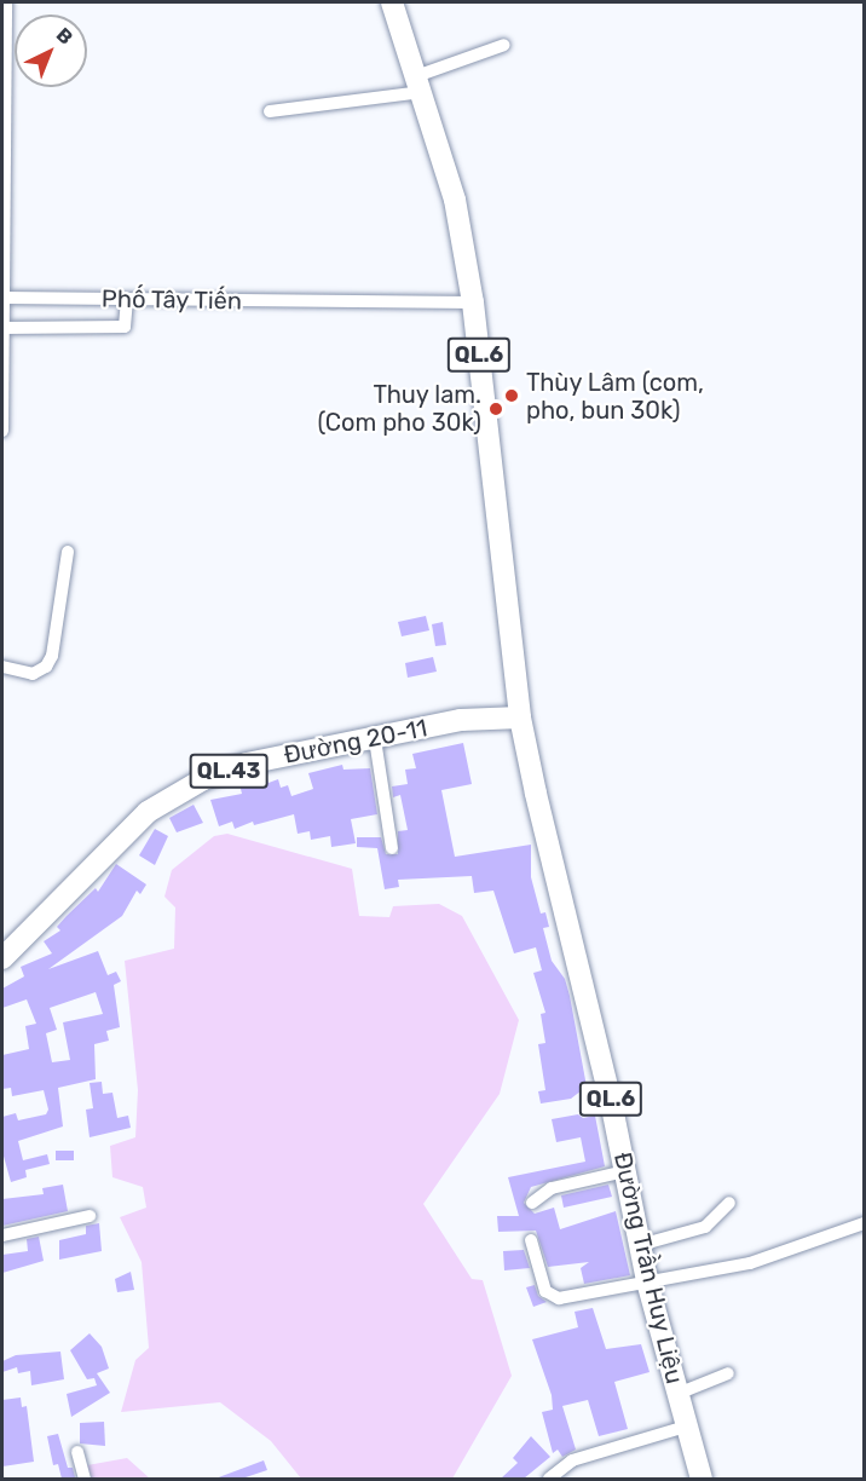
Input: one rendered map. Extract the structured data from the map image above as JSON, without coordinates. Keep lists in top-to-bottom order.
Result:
{
  "streets": {
    "highway": [
      "QL.6",
      "Đường 20-11",
      "QL.43",
      "Đường Trần Huy Liệu"
    ],
    "street": ["Phố Tây Tiến"]
  },
  "crossings": [
    ["Phố Tây Tiến", "QL.6"],
    ["QL.6", "Đường 20-11"],
    ["QL.6", "Đường Trần Huy Liệu"],
    ["Đường 20-11", "Đường Trần Huy Liệu"]
  ],
  "places": ["Thùy Lâm (com, pho, bun 30k)", "Thuy lam. (Com pho 30k)"],
  "north": "top right"
}
